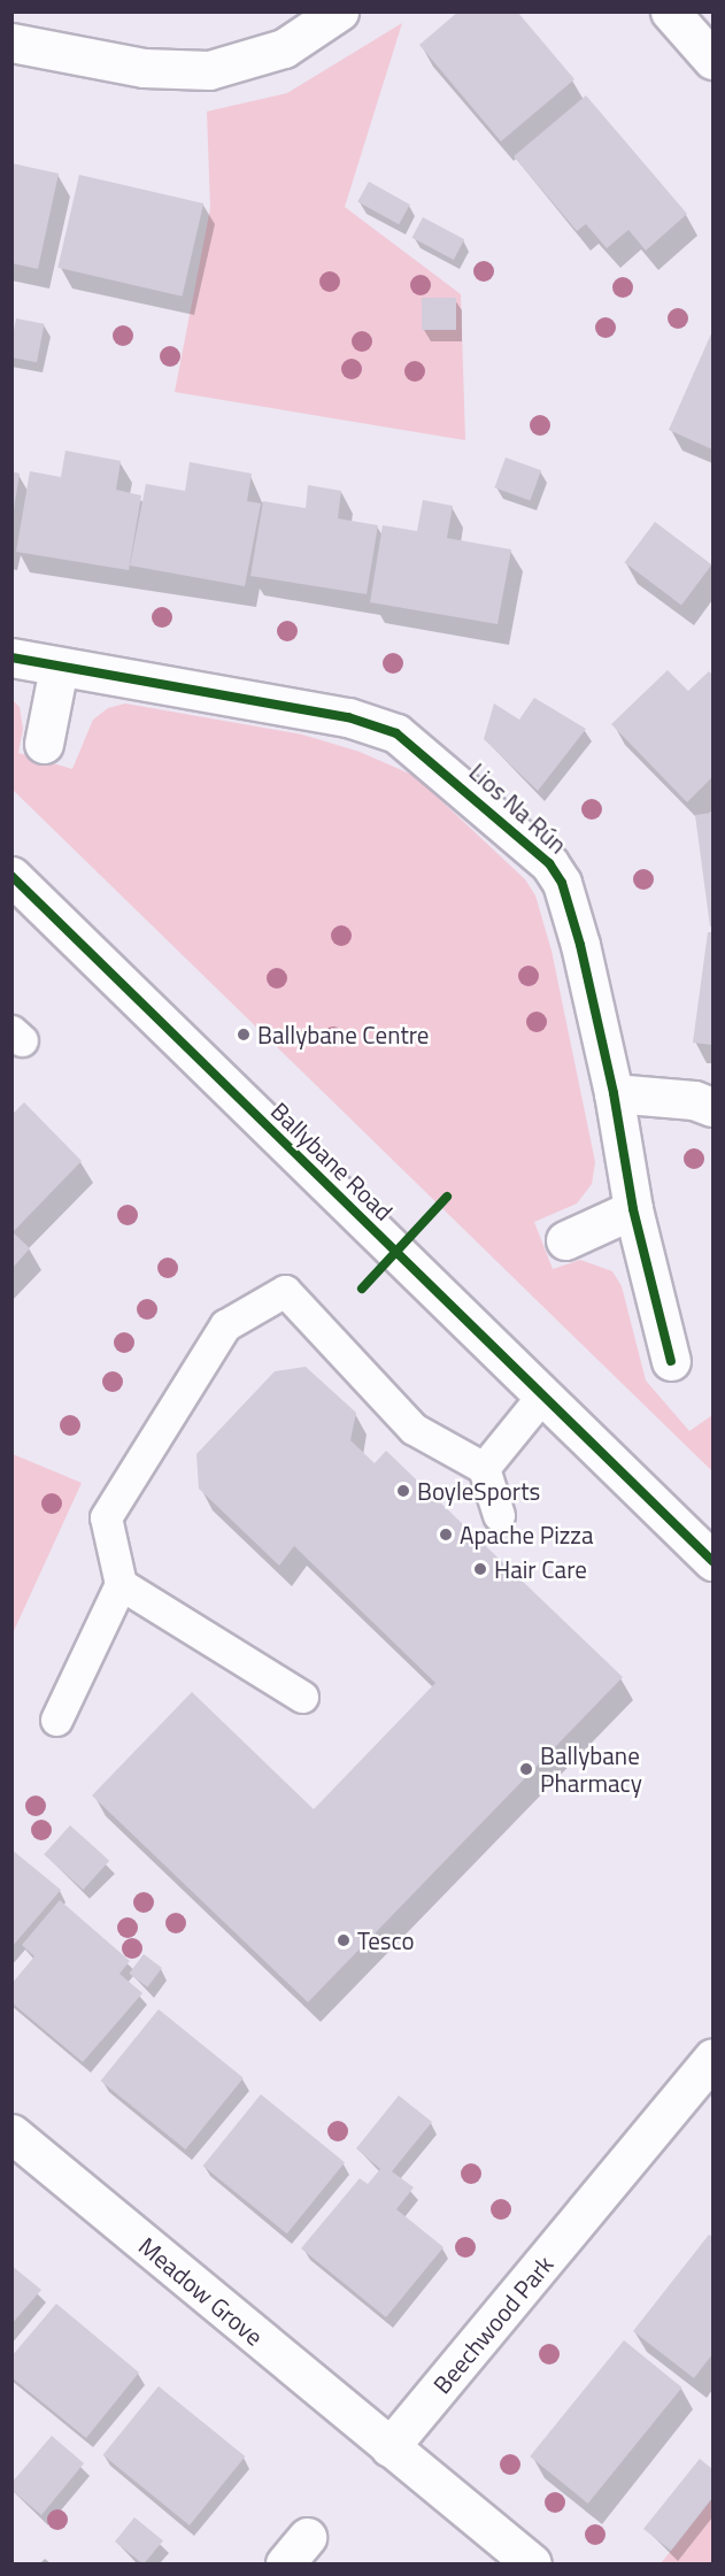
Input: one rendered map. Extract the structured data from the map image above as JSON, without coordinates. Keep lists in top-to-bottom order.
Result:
{
  "streets": {
    "street": [
      "Lios Na Rún",
      "Ballybane Road",
      "Meadow Grove",
      "Beechwood Park"
    ]
  },
  "crossings": [
    ["Meadow Grove", "Beechwood Park"]
  ],
  "places": [
    "Ballybane Centre",
    "BoyleSports",
    "Apache Pizza",
    "Hair Care",
    "Ballybane Pharmacy",
    "Tesco"
  ]
}
